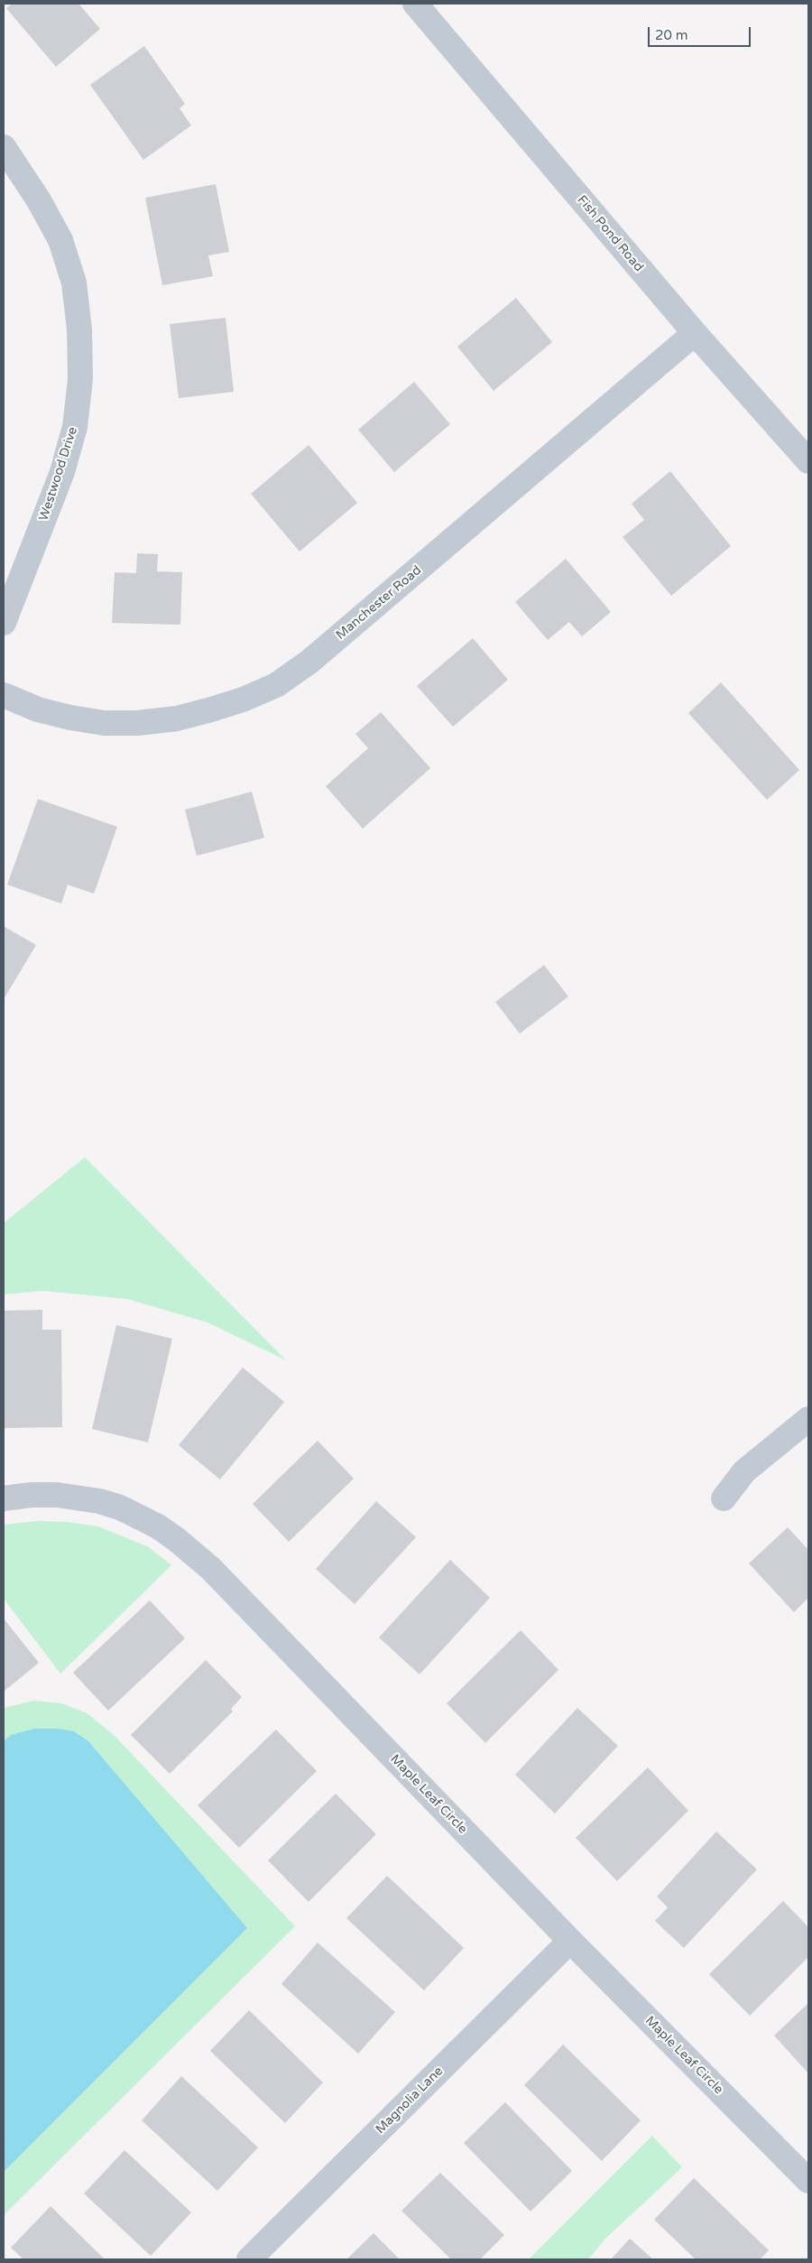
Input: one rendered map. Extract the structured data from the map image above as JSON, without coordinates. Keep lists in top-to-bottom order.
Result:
{
  "streets": {
    "street": [
      "Fish Pond Road",
      "Westwood Drive",
      "Manchester Road",
      "Maple Leaf Circle",
      "Magnolia Lane"
    ]
  },
  "crossings": [
    ["Fish Pond Road", "Manchester Road"],
    ["Maple Leaf Circle", "Magnolia Lane"]
  ],
  "scale_bar": "20 m"
}
